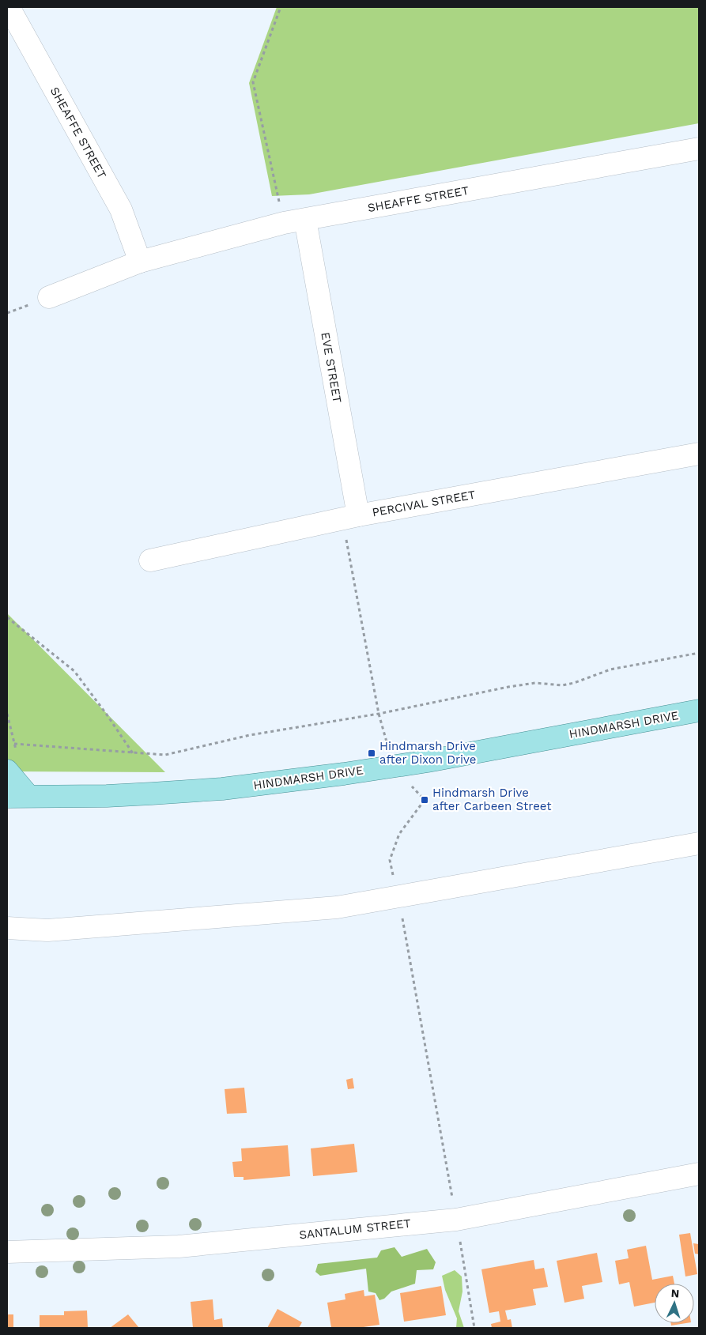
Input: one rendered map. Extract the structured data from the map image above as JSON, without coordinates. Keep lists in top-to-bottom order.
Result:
{
  "streets": {
    "main road": ["HINDMARSH DRIVE"],
    "street": [
      "SHEAFFE STREET",
      "EVE STREET",
      "PERCIVAL STREET",
      "SANTALUM STREET"
    ]
  },
  "crossings": [
    ["SHEAFFE STREET", "EVE STREET"],
    ["EVE STREET", "PERCIVAL STREET"]
  ],
  "places": {
    "transit": ["Hindmarsh Drive after Dixon Drive", "Hindmarsh Drive after Carbeen Street"]
  },
  "north": "top"
}
